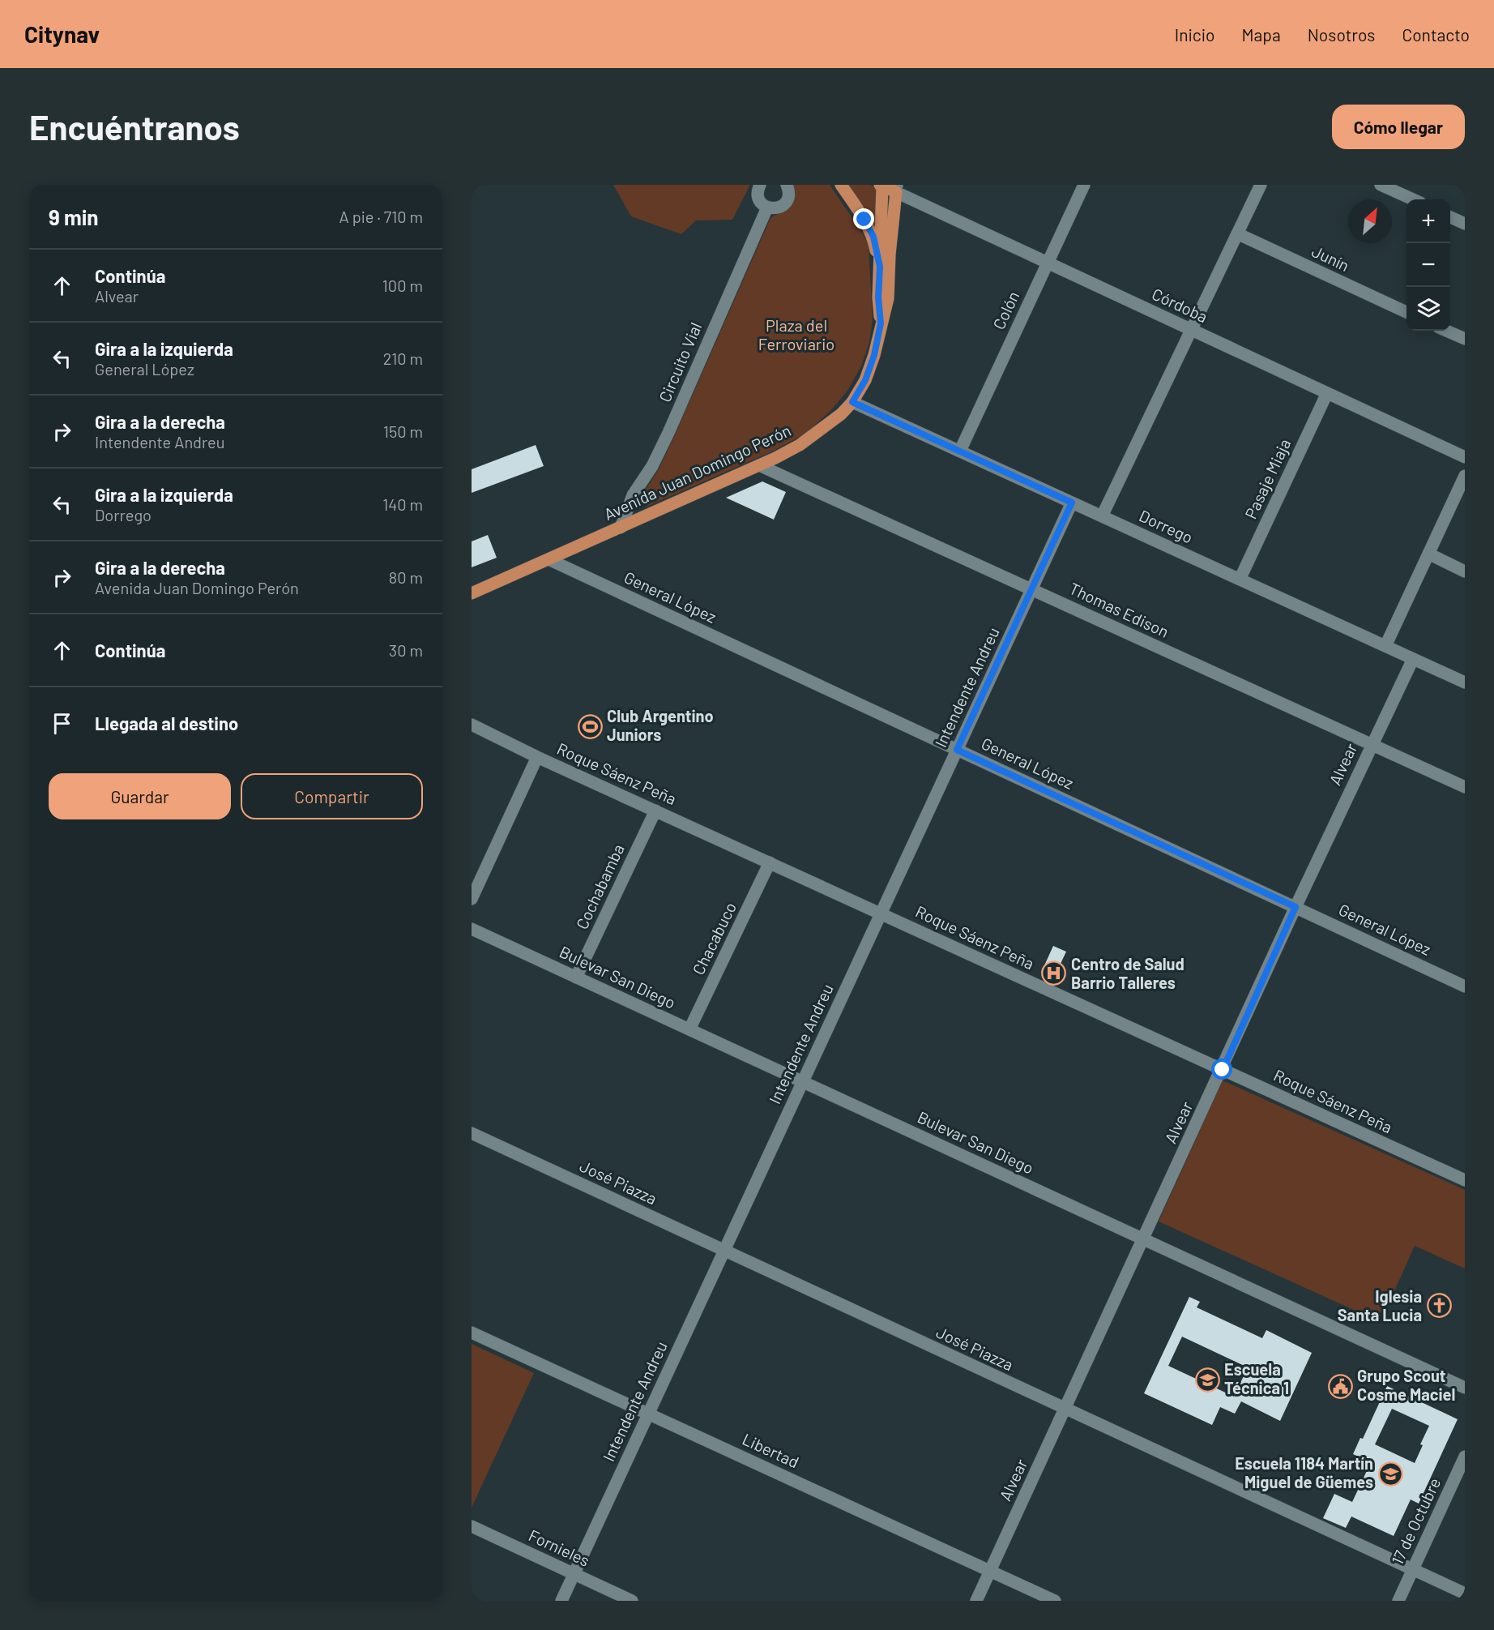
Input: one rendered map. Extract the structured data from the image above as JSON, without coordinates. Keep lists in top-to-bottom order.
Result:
{
  "streets": {
    "main road": ["Córdoba", "Avenida Juan Domingo Perón"],
    "street": [
      "Junín",
      "Colón",
      "Circuito Vial",
      "Pasaje Miaja",
      "Dorrego",
      "General López",
      "Thomas Edison",
      "Intendente Andreu",
      "Alvear",
      "Roque Sáenz Peña",
      "Cochabamba",
      "Chacabuco",
      "Bulevar San Diego",
      "José Piazza",
      "Libertad",
      "17 de Octubre",
      "Fornieles"
    ]
  },
  "crossings": [
    ["Córdoba", "Colón"],
    ["Córdoba", "Avenida Juan Domingo Perón"],
    ["Córdoba", "Pasaje Miaja"],
    ["Colón", "Dorrego"],
    ["Circuito Vial", "Avenida Juan Domingo Perón"],
    ["Avenida Juan Domingo Perón", "Dorrego"],
    ["Avenida Juan Domingo Perón", "General López"],
    ["Avenida Juan Domingo Perón", "Thomas Edison"],
    ["Pasaje Miaja", "Dorrego"],
    ["Dorrego", "Intendente Andreu"],
    ["Dorrego", "Alvear"],
    ["General López", "Intendente Andreu"],
    ["General López", "Alvear"],
    ["Thomas Edison", "Intendente Andreu"],
    ["Thomas Edison", "Alvear"],
    ["Intendente Andreu", "Roque Sáenz Peña"],
    ["Intendente Andreu", "Bulevar San Diego"],
    ["Intendente Andreu", "José Piazza"],
    ["Intendente Andreu", "Libertad"],
    ["Intendente Andreu", "Fornieles"],
    ["Alvear", "Roque Sáenz Peña"],
    ["Alvear", "Bulevar San Diego"],
    ["Alvear", "José Piazza"],
    ["Alvear", "Libertad"],
    ["Roque Sáenz Peña", "Cochabamba"],
    ["Roque Sáenz Peña", "Chacabuco"],
    ["Cochabamba", "Bulevar San Diego"],
    ["Chacabuco", "Bulevar San Diego"],
    ["José Piazza", "17 de Octubre"]
  ],
  "parks": ["Plaza del Ferroviario"],
  "places": {
    "sports": ["Club Argentino Juniors"],
    "hospital": ["Centro de Salud Barrio Talleres"],
    "church": ["Iglesia Santa Lucia"],
    "school or university": ["Escuela Técnica 1", "Escuela 1184 Martín Miguel de Güemes"],
    "public building": ["Grupo Scout Cosme Maciel"]
  },
  "north": "top right",
  "page": {
    "header": "Citynav",
    "nav": [
      "Inicio",
      "Mapa",
      "Nosotros",
      "Contacto"
    ],
    "buttons": [
      "Cómo llegar",
      ["Guardar", "Compartir"]
    ],
    "title": "Encuéntranos",
    "heading": ["9 min", "A pie · 710 m"],
    "map_buttons": ["+", "−"],
    "list": [
      ["Continúa", "Alvear", "100 m"],
      ["Gira a la izquierda", "General López", "210 m"],
      ["Gira a la derecha", "Intendente Andreu", "150 m"],
      ["Gira a la izquierda", "Dorrego", "140 m"],
      ["Gira a la derecha", "Avenida Juan Domingo Perón", "80 m"],
      ["Continúa", "30 m"],
      "Llegada al destino"
    ]
  }
}
